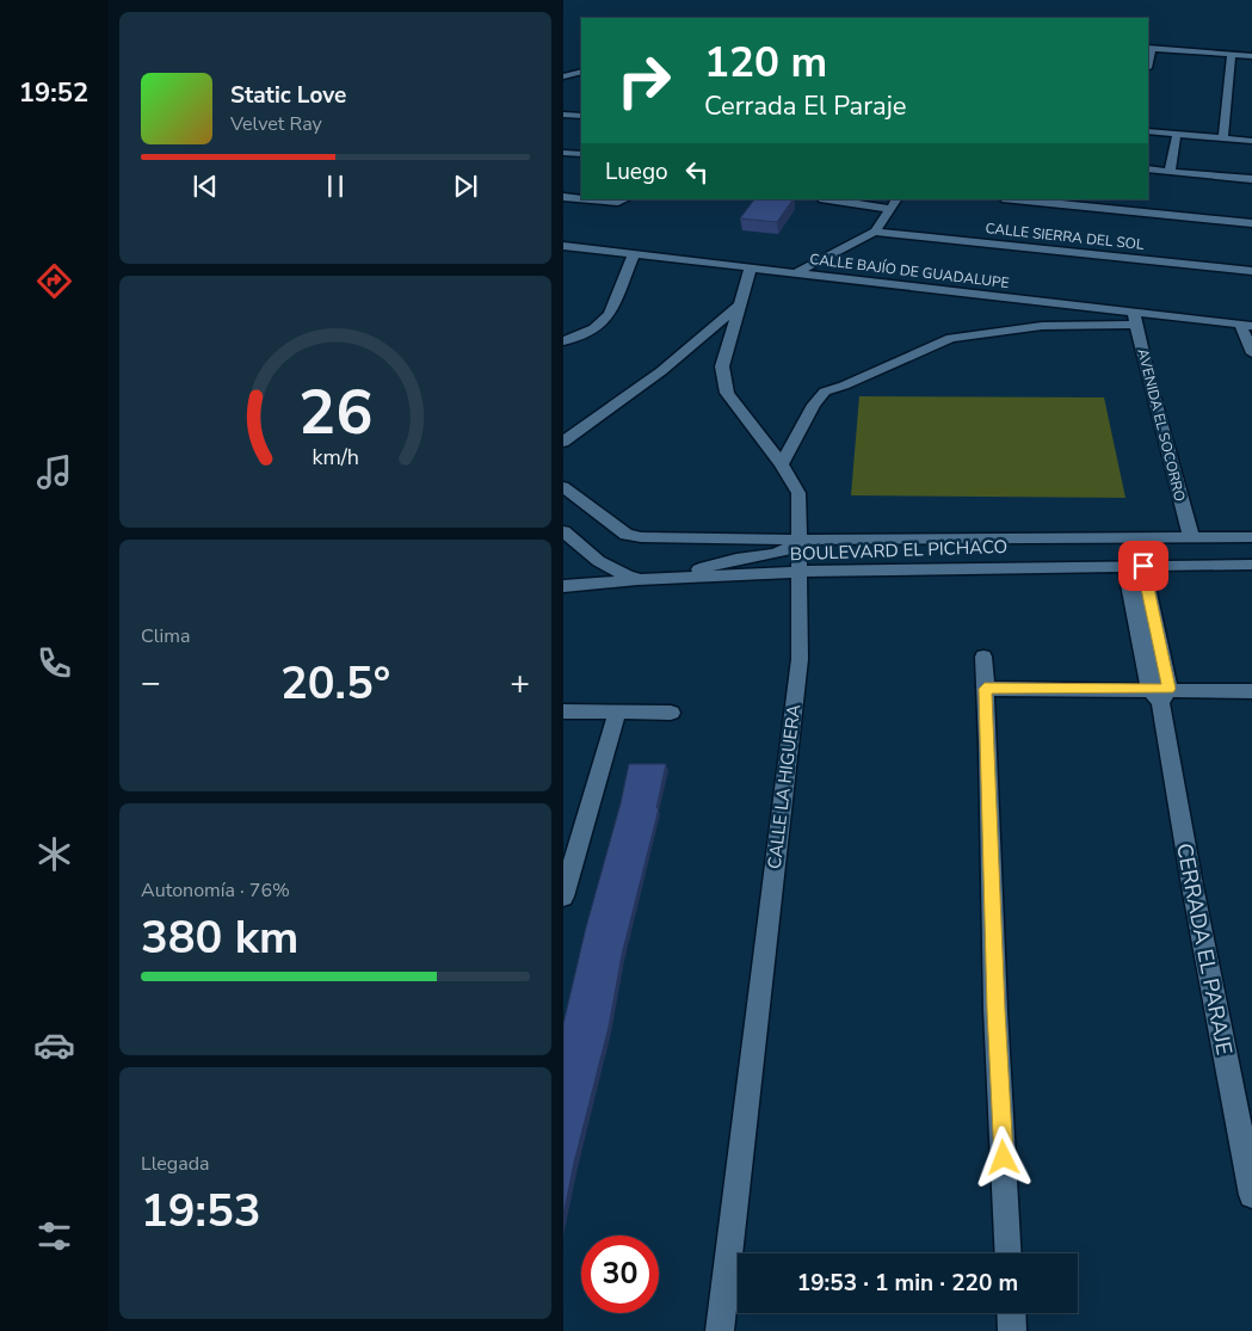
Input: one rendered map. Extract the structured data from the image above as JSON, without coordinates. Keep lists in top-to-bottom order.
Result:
{
  "streets": {
    "street": [
      "CALLE SIERRA DEL SOL",
      "CALLE BAJÍO DE GUADALUPE",
      "AVENIDA EL SOCORRO",
      "BOULEVARD EL PICHACO",
      "CALLE LA HIGUERA",
      "CERRADA EL PARAJE"
    ]
  },
  "crossings": [
    ["CALLE BAJÍO DE GUADALUPE", "AVENIDA EL SOCORRO"],
    ["CALLE BAJÍO DE GUADALUPE", "CALLE LA HIGUERA"],
    ["AVENIDA EL SOCORRO", "BOULEVARD EL PICHACO"],
    ["BOULEVARD EL PICHACO", "CALLE LA HIGUERA"],
    ["BOULEVARD EL PICHACO", "CERRADA EL PARAJE"]
  ],
  "page": {
    "tabs": "19:52",
    "turn": ["120 m", "Cerrada El Paraje"],
    "song": ["Static Love", "Velvet Ray"],
    "then": "Luego",
    "tile": [
      "Clima",
      ["Autonomía · 76%", "380 km"],
      ["Llegada", "19:53"]
    ],
    "heat": ["−", "20.5°", "+"],
    "limit": "30",
    "trip": "19:53 · 1 min · 220 m",
    "gauge": ["26", "km/h"]
  }
}
